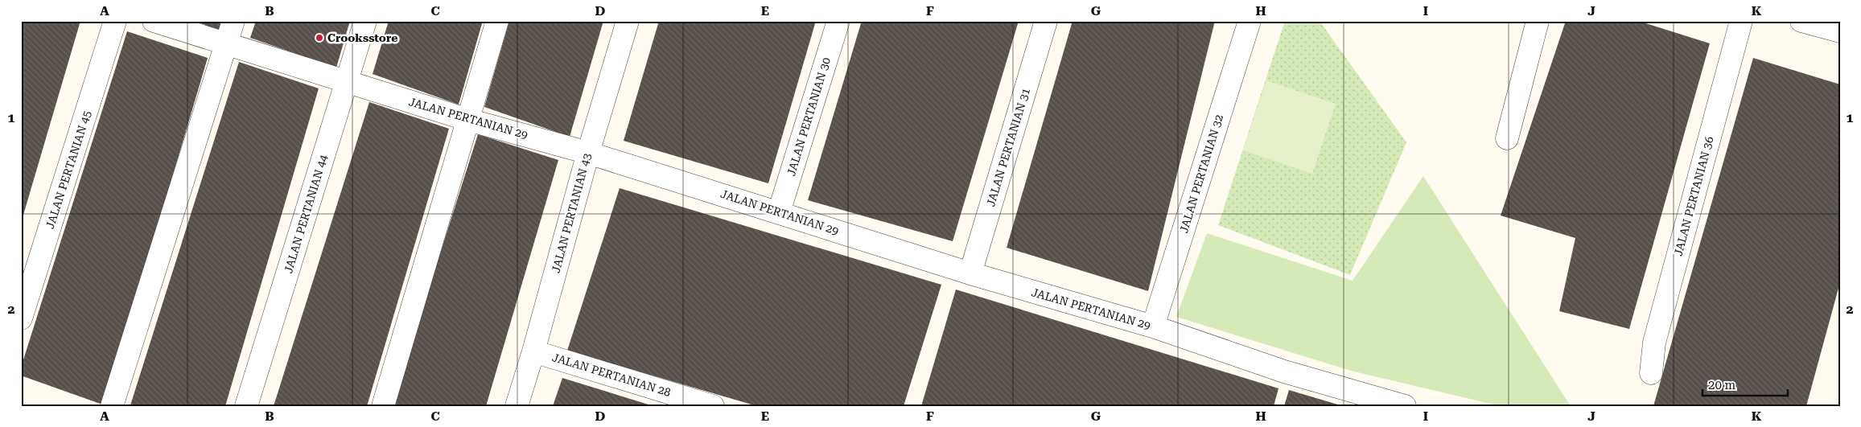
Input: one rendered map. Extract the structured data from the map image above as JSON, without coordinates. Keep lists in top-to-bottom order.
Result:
{
  "streets": {
    "street": [
      "JALAN PERTANIAN 30",
      "JALAN PERTANIAN 29",
      "JALAN PERTANIAN 31",
      "JALAN PERTANIAN 45",
      "JALAN PERTANIAN 32",
      "JALAN PERTANIAN 36",
      "JALAN PERTANIAN 43",
      "JALAN PERTANIAN 44",
      "JALAN PERTANIAN 28"
    ]
  },
  "crossings": [
    ["JALAN PERTANIAN 30", "JALAN PERTANIAN 29"],
    ["JALAN PERTANIAN 29", "JALAN PERTANIAN 31"],
    ["JALAN PERTANIAN 29", "JALAN PERTANIAN 32"],
    ["JALAN PERTANIAN 29", "JALAN PERTANIAN 43"],
    ["JALAN PERTANIAN 29", "JALAN PERTANIAN 44"],
    ["JALAN PERTANIAN 43", "JALAN PERTANIAN 28"]
  ],
  "places": ["Crooksstore"],
  "scale_bar": "20 m",
  "grid": {
    "columns": [
      "A",
      "B",
      "C",
      "D",
      "E",
      "F",
      "G",
      "H",
      "I",
      "J",
      "K"
    ],
    "rows": ["1", "2"]
  }
}
